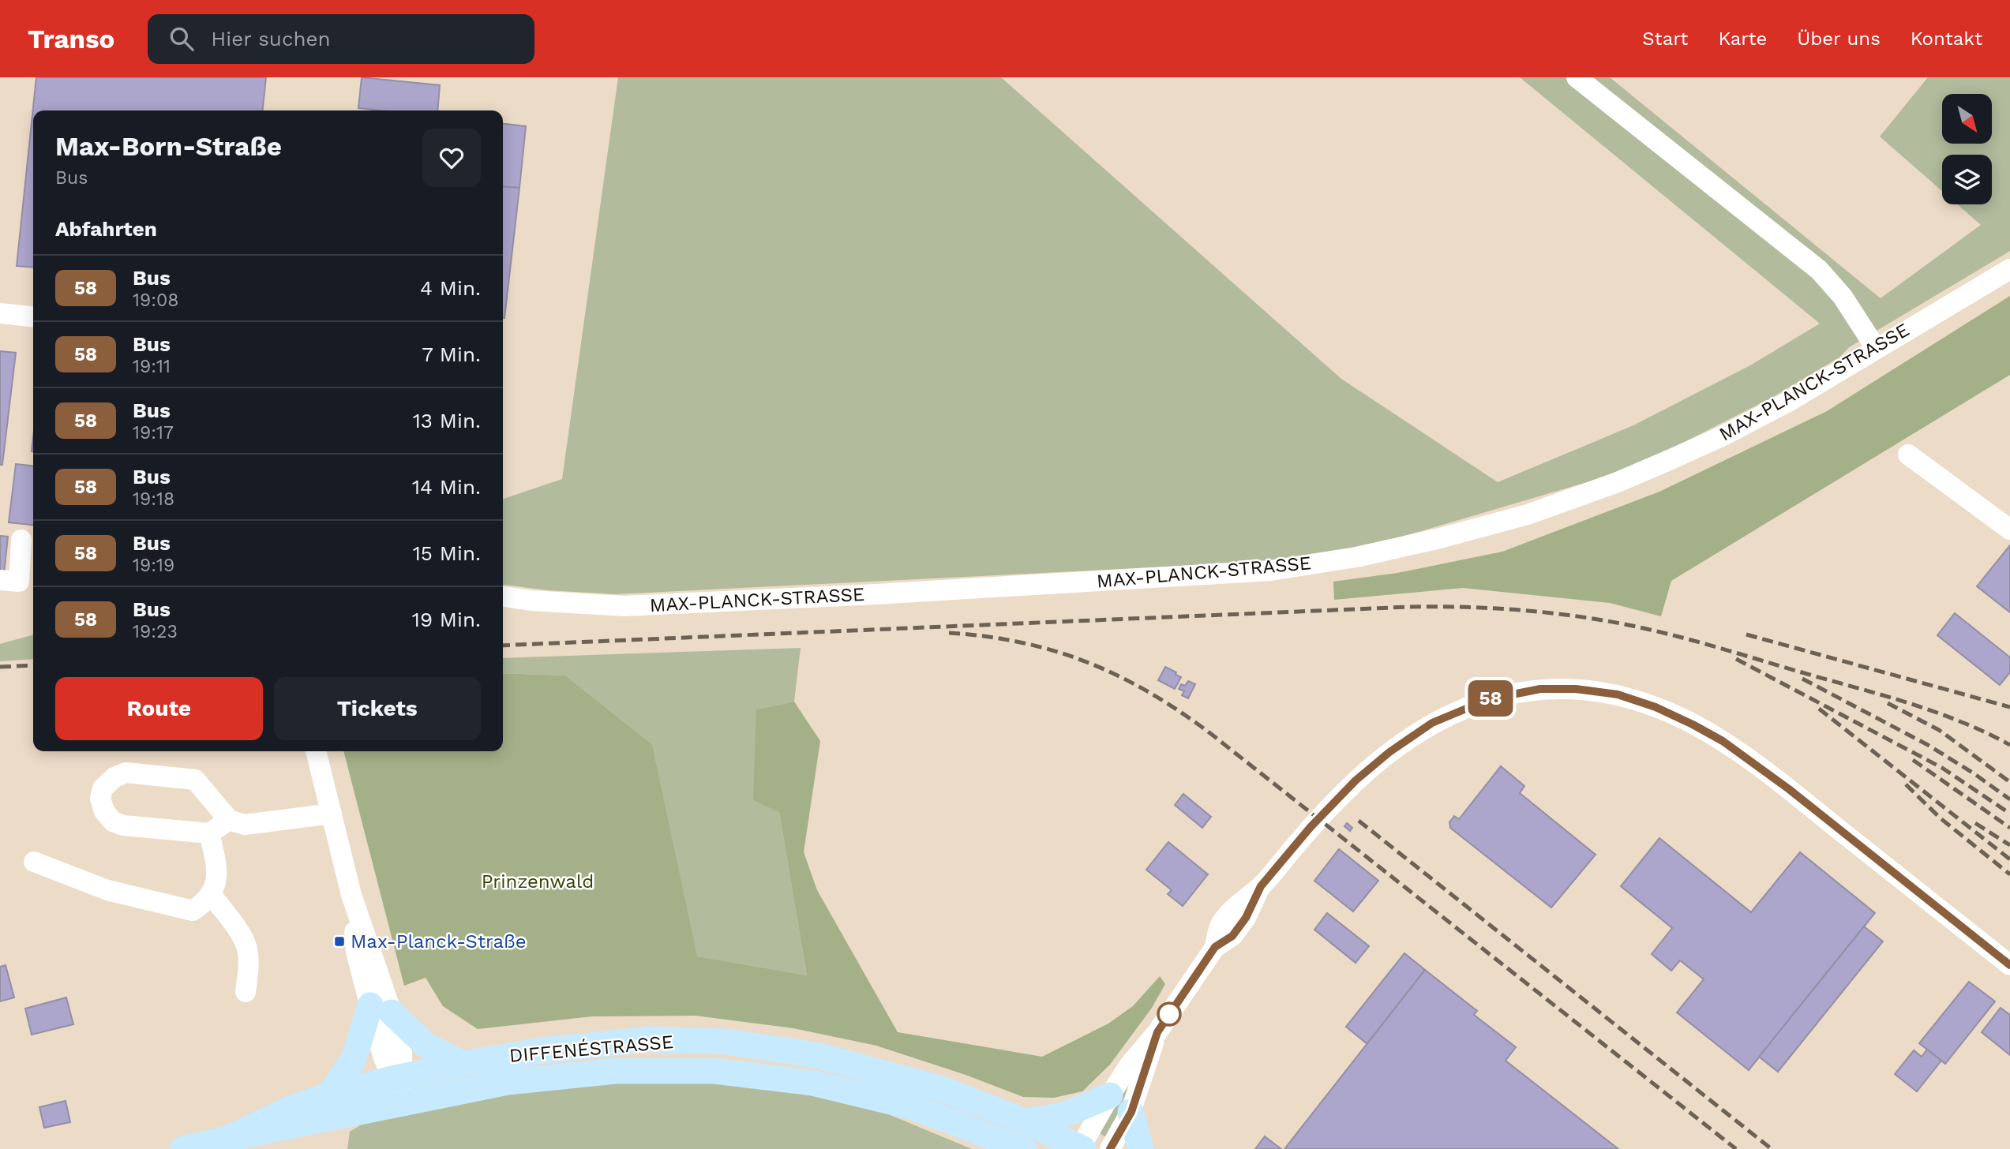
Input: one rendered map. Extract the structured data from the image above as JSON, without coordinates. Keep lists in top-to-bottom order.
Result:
{
  "streets": {
    "main road": ["DIFFENÉSTRASSE"],
    "street": ["MAX-PLANCK-STRASSE"]
  },
  "parks": ["Prinzenwald"],
  "places": {
    "transit": ["Max-Planck-Straße"]
  },
  "lines": ["bus line 58"],
  "north": "bottom right",
  "page": {
    "header": "Transo",
    "search": "Hier suchen",
    "nav": [
      "Start",
      "Karte",
      "Über uns",
      "Kontakt"
    ],
    "on_map": "58",
    "heading": [
      ["Max-Born-Straße", "Bus"],
      "Abfahrten"
    ],
    "list": [
      {
        "mark": "58",
        "name": "Bus",
        "note": "19:08",
        "value": "4 Min."
      },
      {
        "mark": "58",
        "name": "Bus",
        "note": "19:11",
        "value": "7 Min."
      },
      {
        "mark": "58",
        "name": "Bus",
        "note": "19:17",
        "value": "13 Min."
      },
      {
        "mark": "58",
        "name": "Bus",
        "note": "19:18",
        "value": "14 Min."
      },
      {
        "mark": "58",
        "name": "Bus",
        "note": "19:19",
        "value": "15 Min."
      },
      {
        "mark": "58",
        "name": "Bus",
        "note": "19:23",
        "value": "19 Min."
      }
    ],
    "buttons": ["Route", "Tickets"]
  }
}
